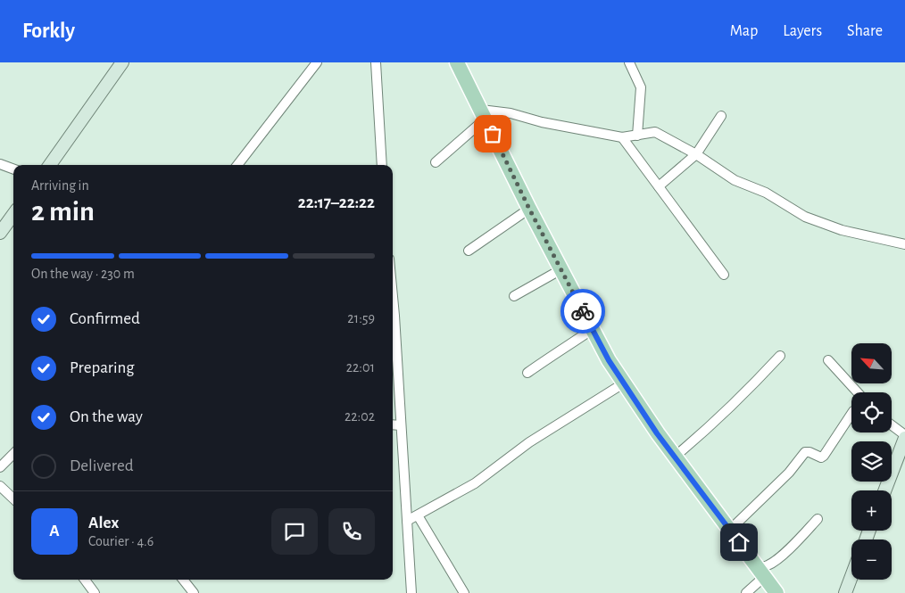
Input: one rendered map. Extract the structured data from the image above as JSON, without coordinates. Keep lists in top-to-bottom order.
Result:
{
  "north": "top left",
  "page": {
    "header": "Forkly",
    "nav": ["Map", "Layers", "Share"],
    "heading": ["2 min", "Arriving in", "22:17–22:22"],
    "panel": ["Alex", "Courier · 4.6"],
    "bar": "On the way · 230 m",
    "list": [
      ["Confirmed", "21:59"],
      ["Preparing", "22:01"],
      ["On the way", "22:02"],
      "Delivered"
    ],
    "map_buttons": ["+", "−"],
    "round": "A"
  }
}
